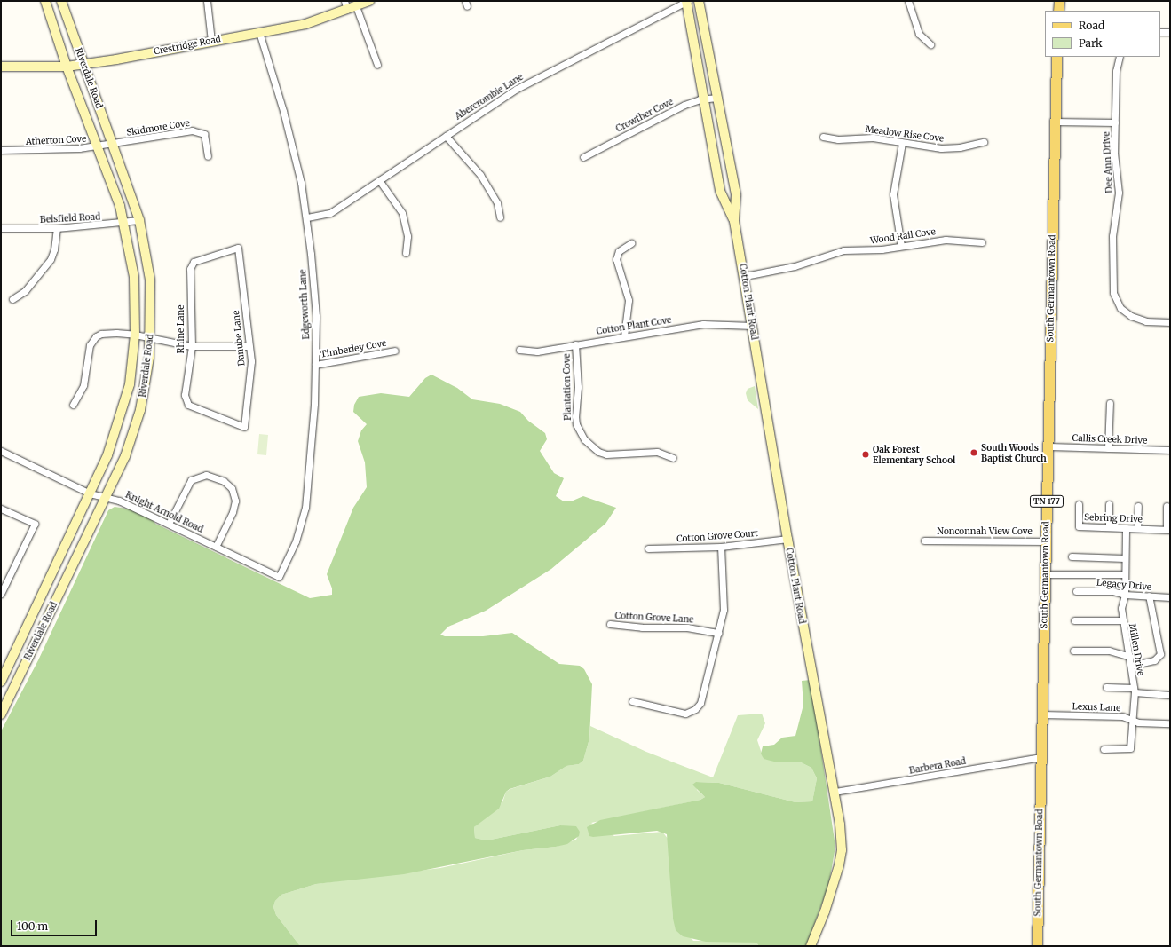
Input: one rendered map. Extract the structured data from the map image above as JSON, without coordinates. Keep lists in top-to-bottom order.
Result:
{
  "streets": {
    "main road": ["South Germantown Road", "TN 177"],
    "street": [
      "Crestridge Road",
      "Riverdale Road",
      "Abercrombie Lane",
      "Crowther Cove",
      "Skidmore Cove",
      "Meadow Rise Cove",
      "Atherton Cove",
      "Dee Ann Drive",
      "Belsfield Road",
      "Wood Rail Cove",
      "Cotton Plant Road",
      "Edgeworth Lane",
      "Cotton Plant Cove",
      "Rhine Lane",
      "Danube Lane",
      "Timberley Cove",
      "Plantation Cove",
      "Callis Creek Drive",
      "Knight Arnold Road",
      "Sebring Drive",
      "Nonconnah View Cove",
      "Cotton Grove Court",
      "Legacy Drive",
      "Cotton Grove Lane",
      "Millen Drive",
      "Lexus Lane",
      "Barbera Road"
    ]
  },
  "crossings": [
    ["Crestridge Road", "Riverdale Road"],
    ["Crestridge Road", "Edgeworth Lane"],
    ["Riverdale Road", "Skidmore Cove"],
    ["Riverdale Road", "Atherton Cove"],
    ["Riverdale Road", "Belsfield Road"],
    ["Riverdale Road", "Knight Arnold Road"],
    ["Abercrombie Lane", "Cotton Plant Road"],
    ["Abercrombie Lane", "Edgeworth Lane"],
    ["Crowther Cove", "Cotton Plant Road"],
    ["Skidmore Cove", "Atherton Cove"],
    ["Wood Rail Cove", "Cotton Plant Road"],
    ["South Germantown Road", "Callis Creek Drive"],
    ["South Germantown Road", "Nonconnah View Cove"],
    ["South Germantown Road", "Legacy Drive"],
    ["South Germantown Road", "Lexus Lane"],
    ["South Germantown Road", "Barbera Road"],
    ["Cotton Plant Road", "Cotton Plant Cove"],
    ["Cotton Plant Road", "Cotton Grove Court"],
    ["Cotton Plant Road", "Barbera Road"],
    ["Edgeworth Lane", "Timberley Cove"],
    ["Edgeworth Lane", "Knight Arnold Road"],
    ["Cotton Plant Cove", "Plantation Cove"],
    ["Rhine Lane", "Danube Lane"],
    ["Sebring Drive", "Millen Drive"],
    ["Legacy Drive", "Millen Drive"],
    ["Millen Drive", "Lexus Lane"]
  ],
  "places": ["South Woods Baptist Church", "Oak Forest Elementary School"],
  "legend": ["Road", "Park"],
  "scale_bar": "100 m"
}
